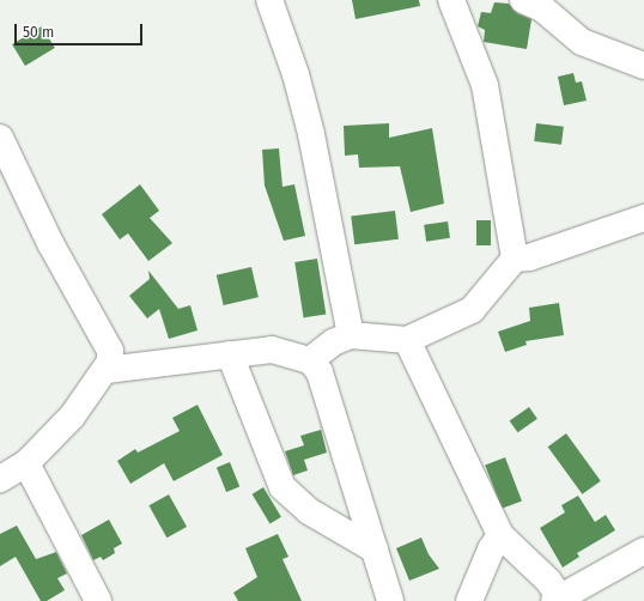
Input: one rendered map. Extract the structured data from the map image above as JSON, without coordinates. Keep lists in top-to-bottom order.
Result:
{
  "scale_bar": "50 m"
}
